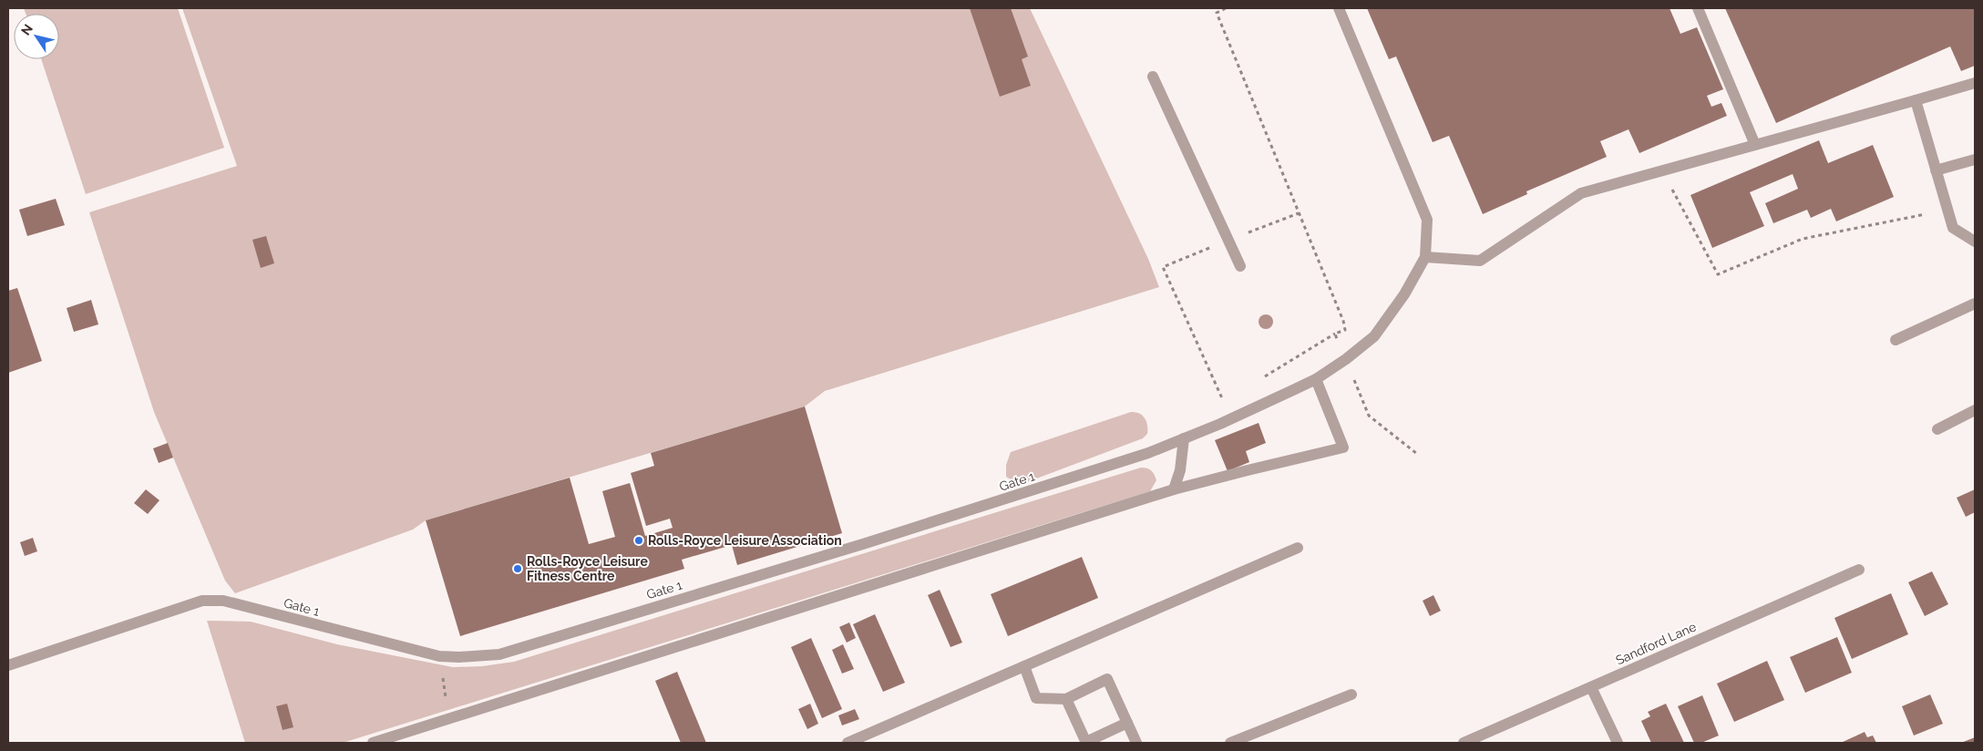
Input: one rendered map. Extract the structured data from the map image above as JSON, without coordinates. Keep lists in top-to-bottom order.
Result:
{
  "streets": {
    "street": ["Gate 1", "Sandford Lane"]
  },
  "places": ["Rolls-Royce Leisure Association", "Rolls-Royce Leisure Fitness Centre"],
  "north": "top left"
}
